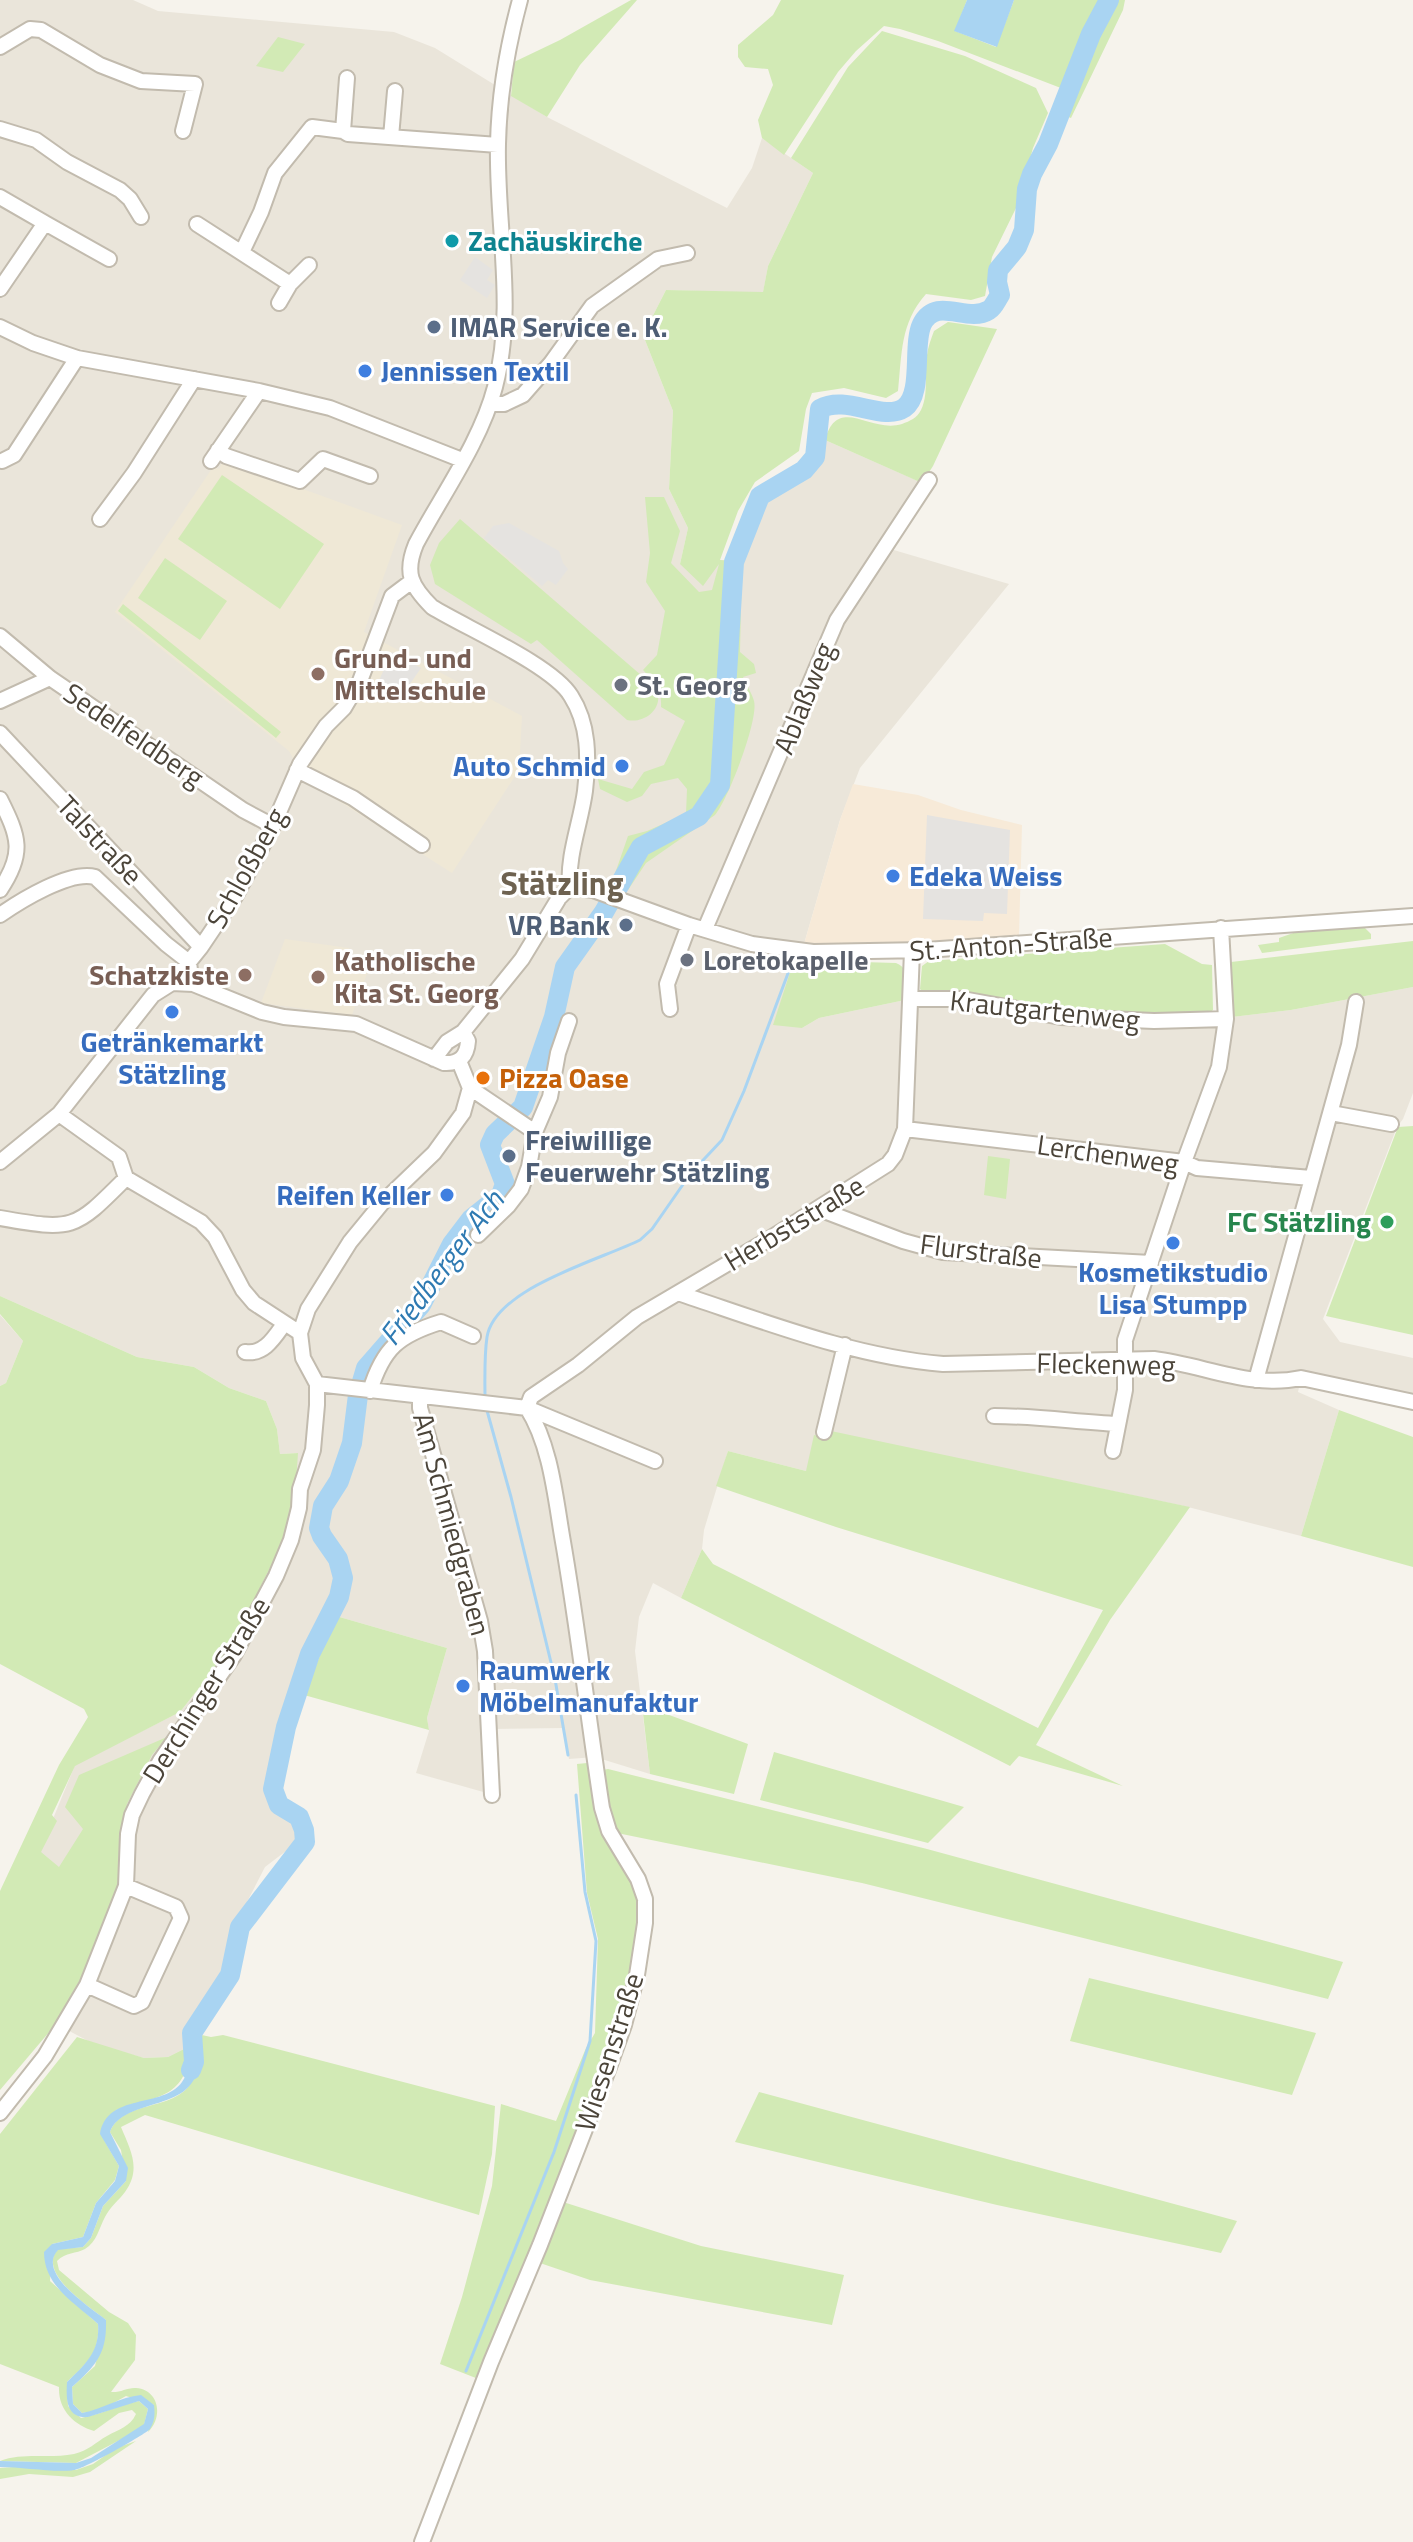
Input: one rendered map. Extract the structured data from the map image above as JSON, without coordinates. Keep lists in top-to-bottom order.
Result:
{
  "streets": {
    "street": [
      "Ablaßweg",
      "Sedelfeldberg",
      "Talstraße",
      "Schloßberg",
      "St.-Anton-Straße",
      "Krautgartenweg",
      "Lerchenweg",
      "Herbststraße",
      "Flurstraße",
      "Fleckenweg",
      "Am Schmiedgraben",
      "Derchinger Straße",
      "Wiesenstraße"
    ]
  },
  "crossings": [
    ["Ablaßweg", "St.-Anton-Straße"],
    ["Sedelfeldberg", "Schloßberg"],
    ["Talstraße", "Schloßberg"],
    ["St.-Anton-Straße", "Herbststraße"],
    ["Krautgartenweg", "Herbststraße"],
    ["Lerchenweg", "Herbststraße"],
    ["Herbststraße", "Flurstraße"],
    ["Herbststraße", "Fleckenweg"],
    ["Herbststraße", "Wiesenstraße"]
  ],
  "districts": ["Stätzling"],
  "water": ["Friedberger Ach"],
  "places": [
    "Zachäuskirche",
    "IMAR Service e. K.",
    "Jennissen Textil",
    "Grund- und Mittelschule",
    "St. Georg",
    "Auto Schmid",
    "Edeka Weiss",
    "VR Bank",
    "Loretokapelle",
    "Schatzkiste",
    "Katholische Kita St. Georg",
    "Getränkemarkt Stätzling",
    "Pizza Oase",
    "Freiwillige Feuerwehr Stätzling",
    "Reifen Keller",
    "FC Stätzling",
    "Kosmetikstudio Lisa Stumpp",
    "Raumwerk Möbelmanufaktur"
  ]
}
